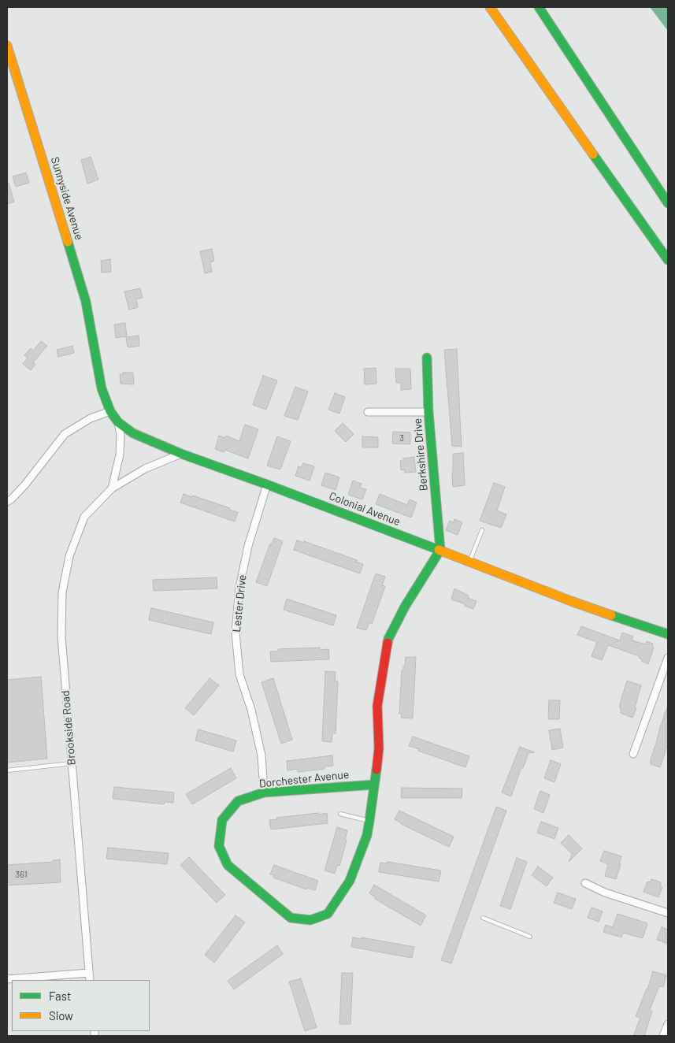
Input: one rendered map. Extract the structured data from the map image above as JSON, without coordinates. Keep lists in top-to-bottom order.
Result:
{
  "streets": {
    "main road": [
      "Sunnyside Avenue",
      "Berkshire Drive",
      "Colonial Avenue",
      "Dorchester Avenue"
    ],
    "street": ["Lester Drive", "Brookside Road"]
  },
  "crossings": [
    ["Sunnyside Avenue", "Colonial Avenue"],
    ["Berkshire Drive", "Colonial Avenue"],
    ["Berkshire Drive", "Dorchester Avenue"],
    ["Colonial Avenue", "Lester Drive"],
    ["Colonial Avenue", "Brookside Road"],
    ["Colonial Avenue", "Dorchester Avenue"],
    ["Lester Drive", "Dorchester Avenue"]
  ],
  "house_numbers": ["3", "361"],
  "legend": ["Fast", "Slow"]
}
